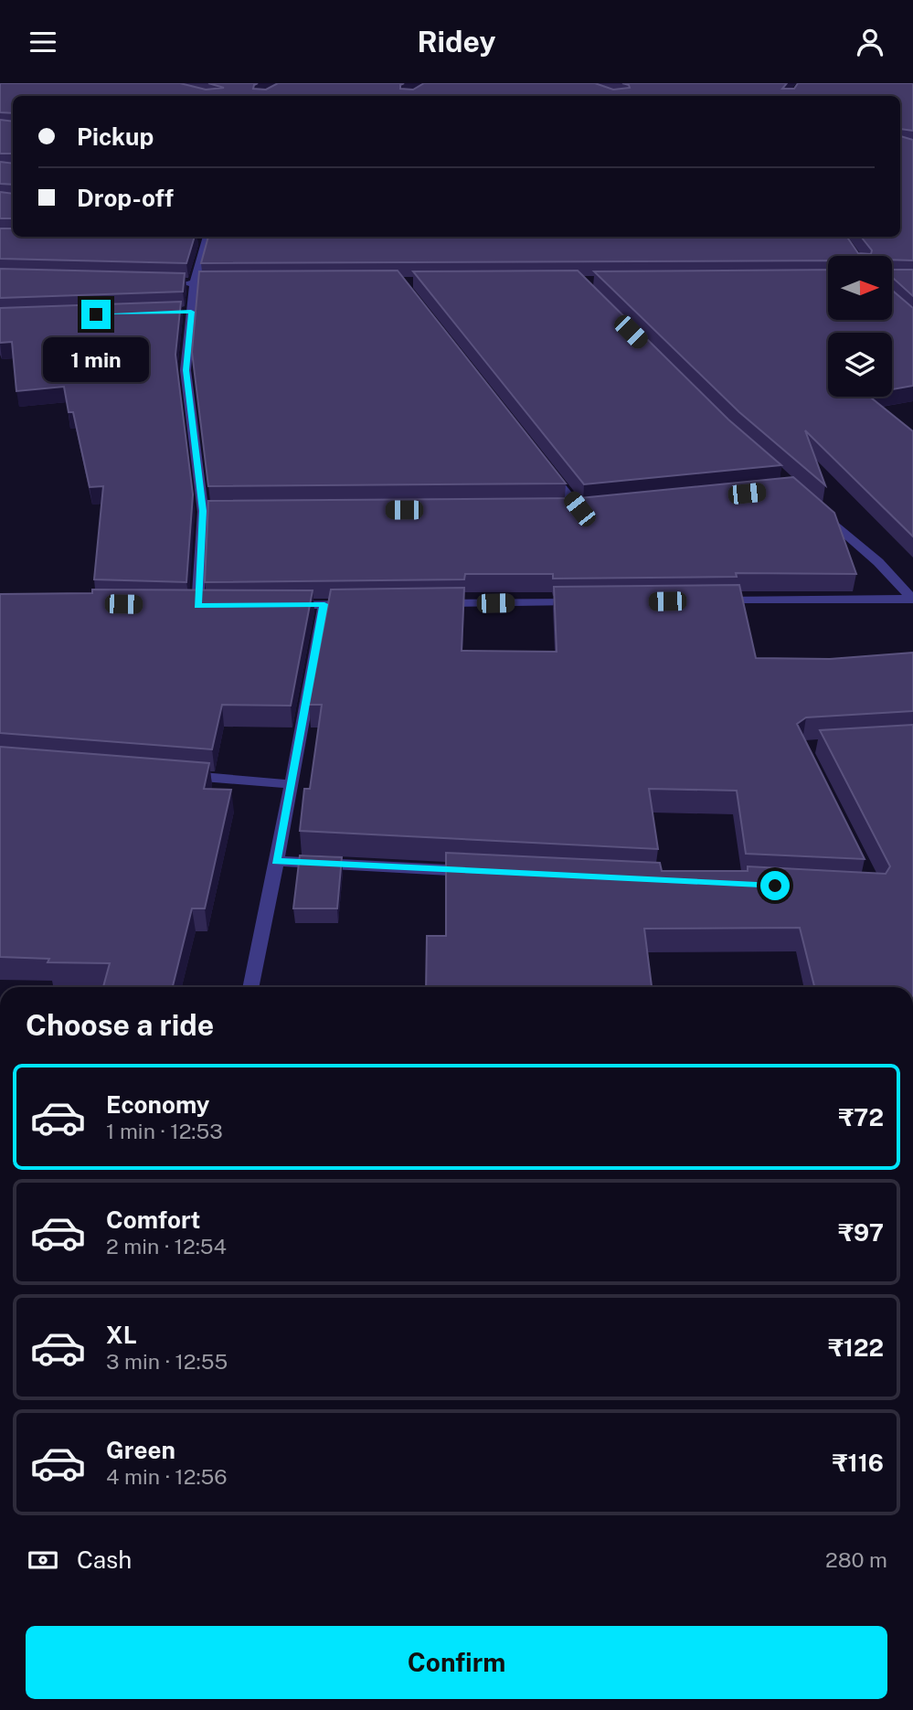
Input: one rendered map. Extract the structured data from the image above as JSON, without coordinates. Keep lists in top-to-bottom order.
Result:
{
  "north": "right",
  "page": {
    "header": "Ridey",
    "banner": ["Pickup", "Drop-off"],
    "bubble": "1 min",
    "heading": "Choose a ride",
    "list": [
      {
        "name": "Economy",
        "note": "1 min · 12:53",
        "value": "₹72"
      },
      {
        "name": "Comfort",
        "note": "2 min · 12:54",
        "value": "₹97"
      },
      {
        "name": "XL",
        "note": "3 min · 12:55",
        "value": "₹122"
      },
      {
        "name": "Green",
        "note": "4 min · 12:56",
        "value": "₹116"
      }
    ],
    "pay": ["Cash", "280 m"],
    "buttons": "Confirm"
  }
}
